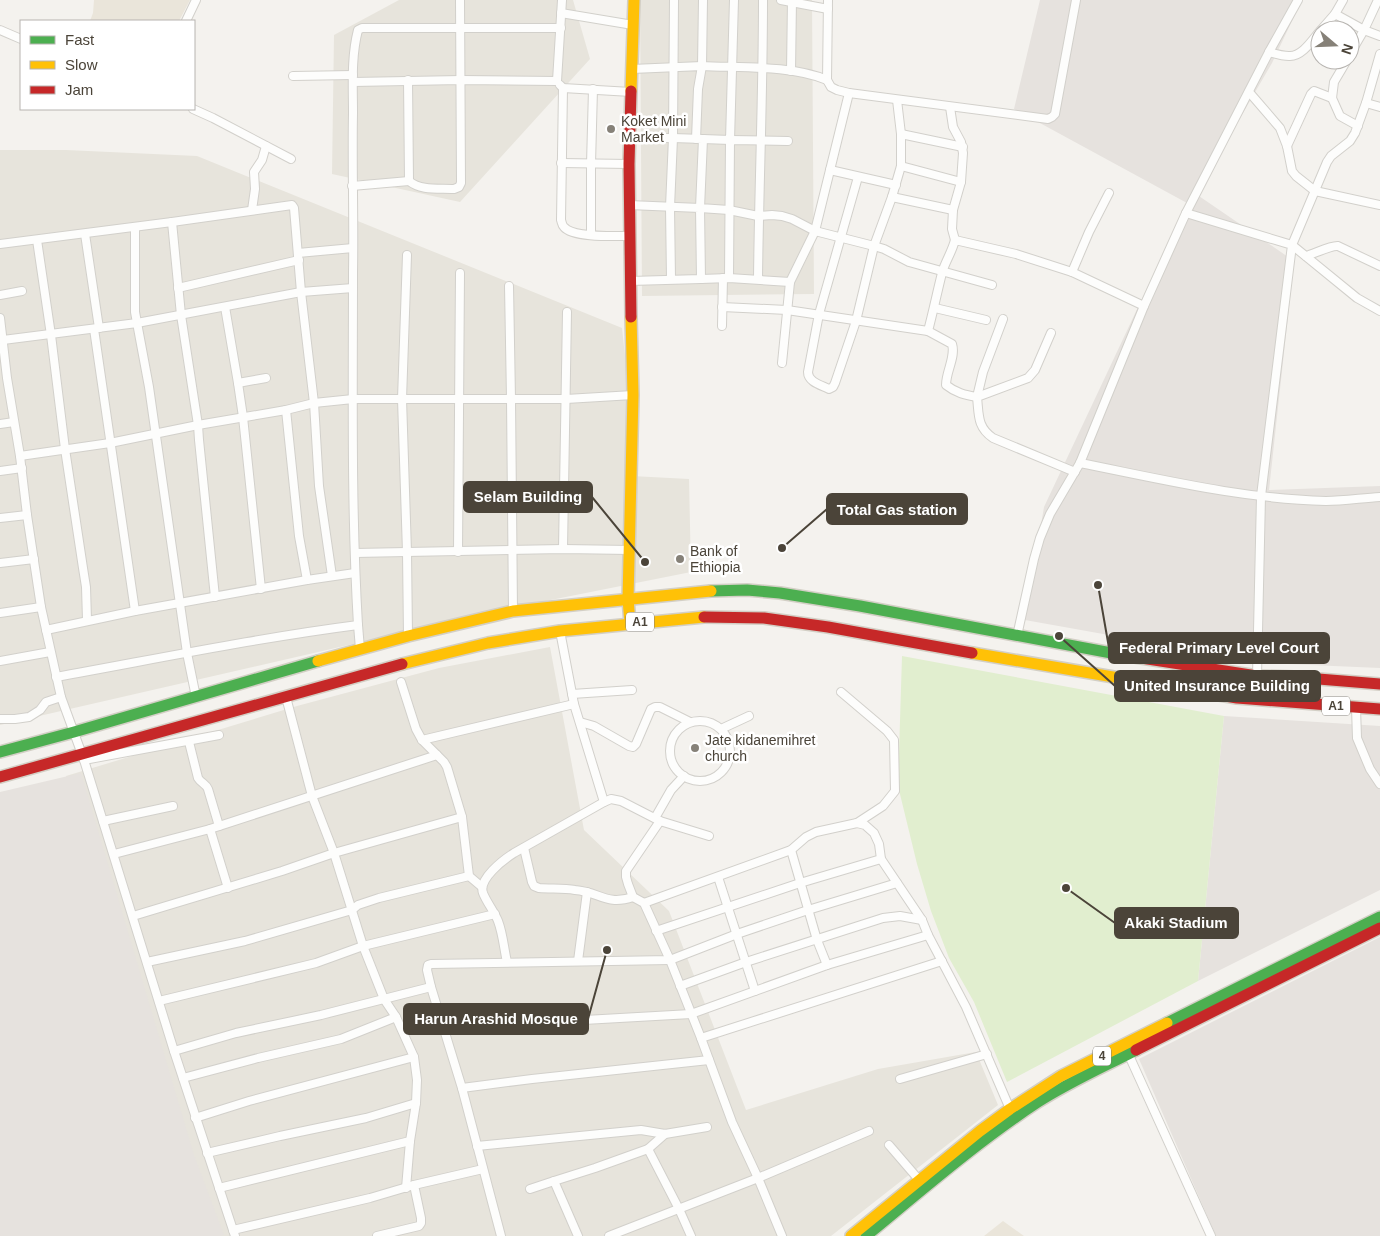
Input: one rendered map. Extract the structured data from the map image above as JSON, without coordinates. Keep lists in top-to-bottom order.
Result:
{
  "streets": {
    "main road": ["A1", "4"]
  },
  "places": [
    "Koket Mini Market",
    "Total Gas station",
    "Bank of Ethiopia",
    "Selam Building",
    "Federal Primary Level Court",
    "United Insurance Building",
    "Jate kidanemihret church",
    "Akaki Stadium",
    "Harun Arashid Mosque"
  ],
  "legend": ["Fast", "Slow", "Jam"],
  "north": "right"
}
